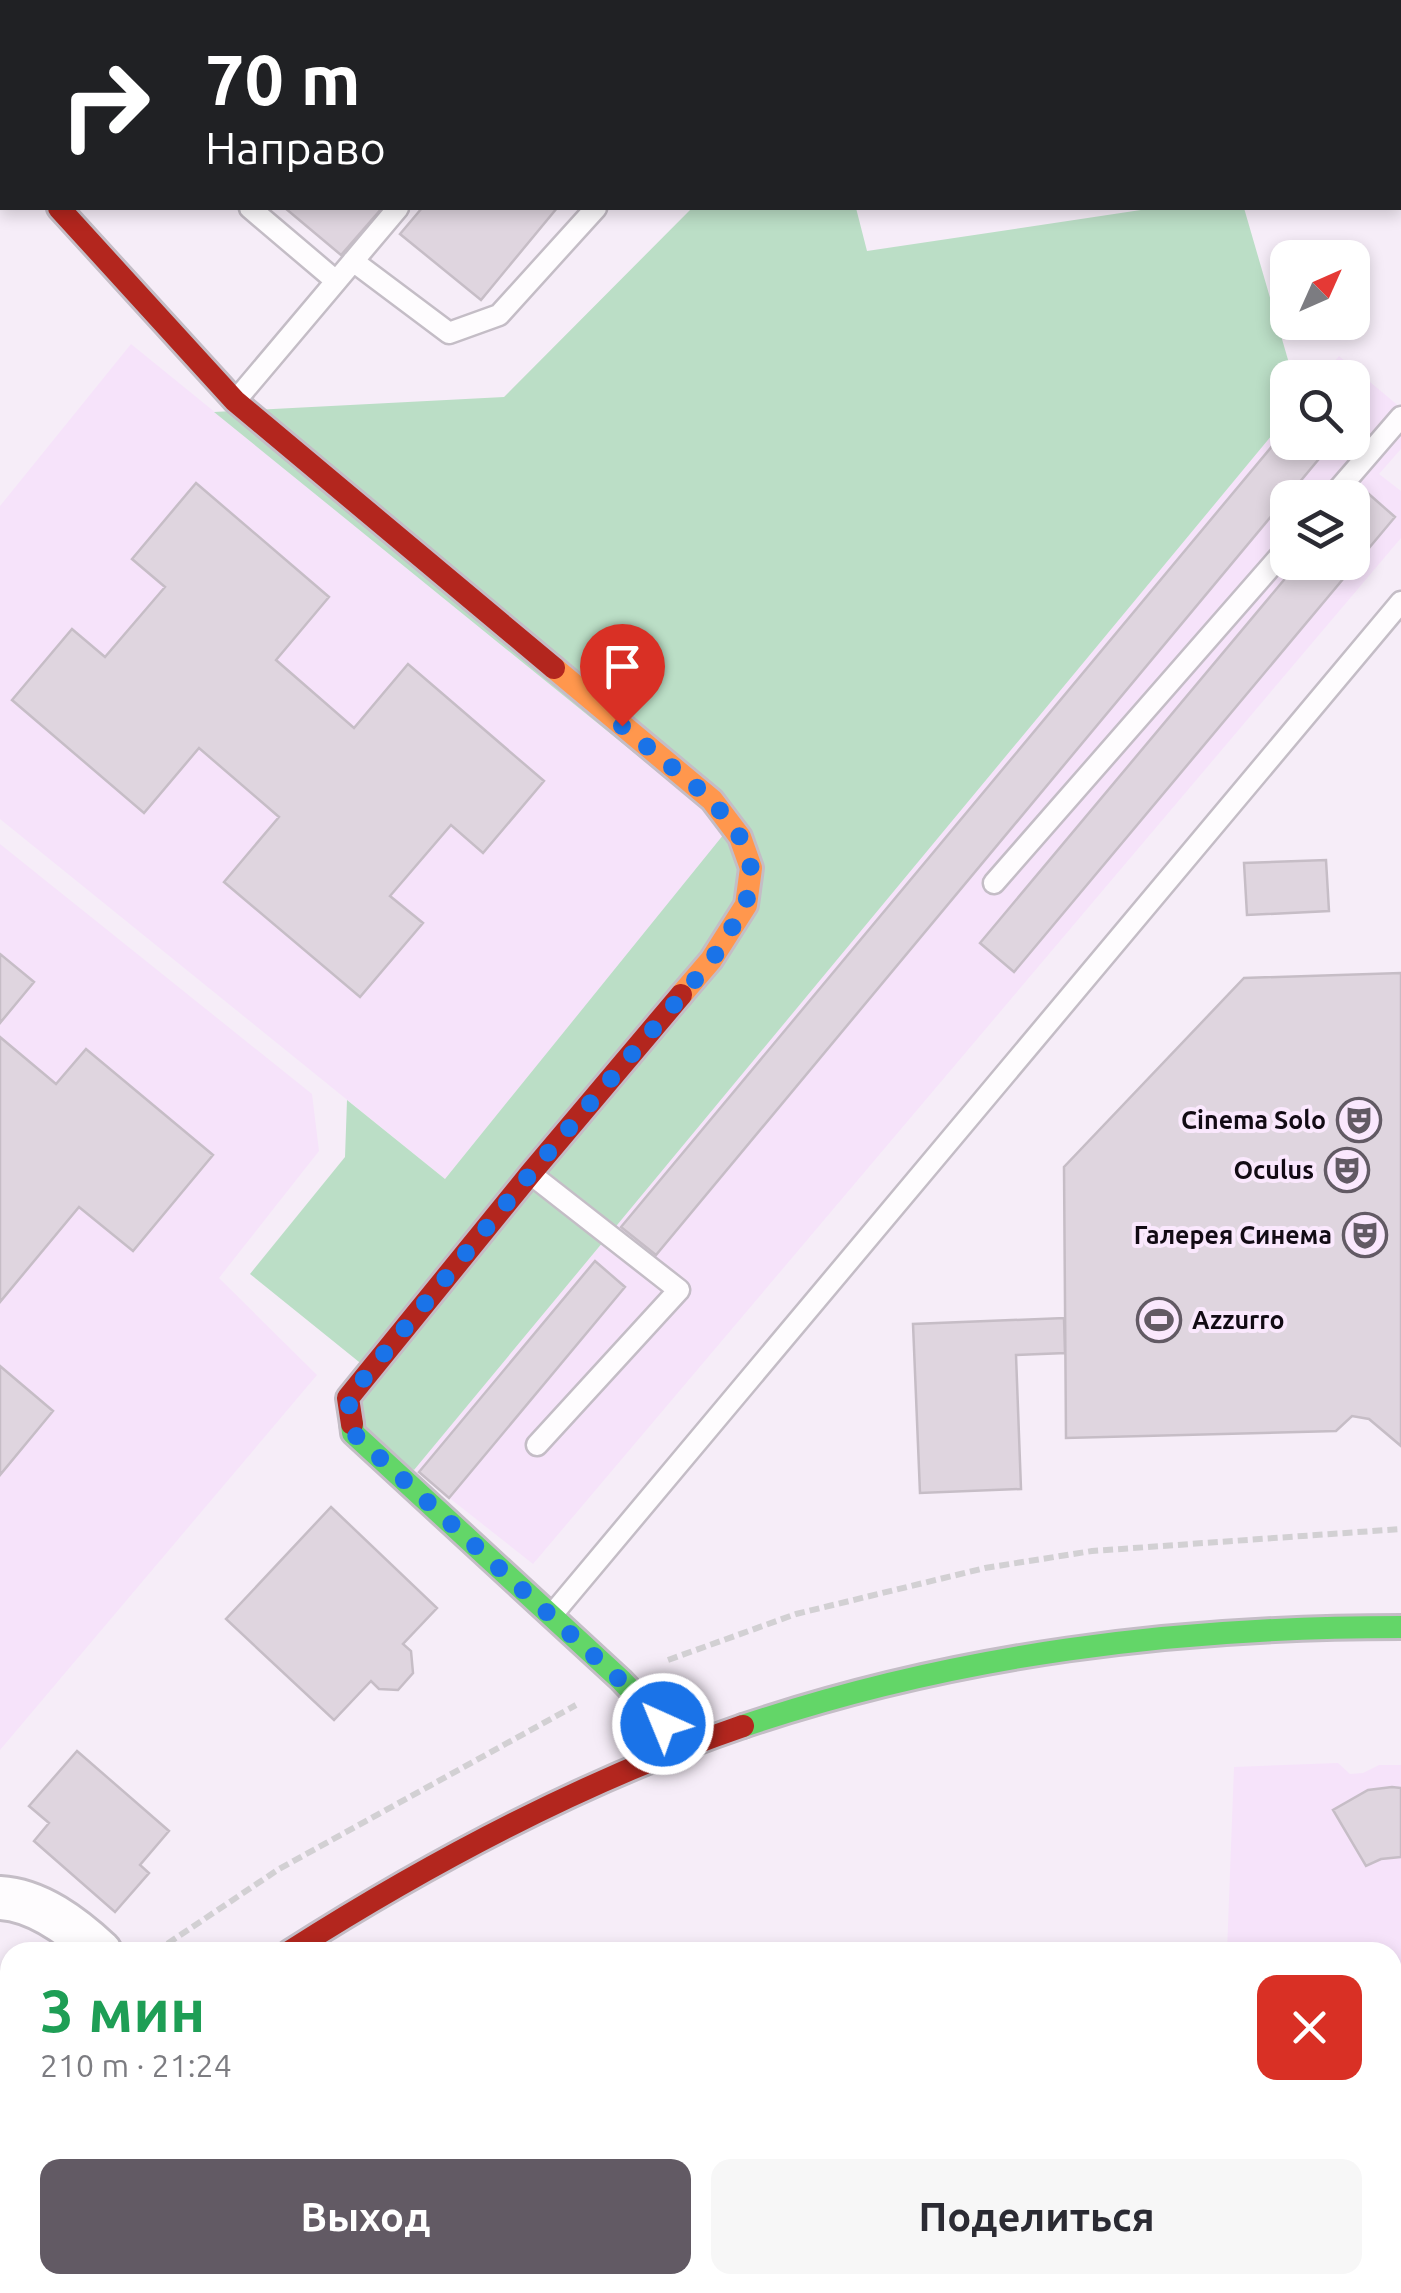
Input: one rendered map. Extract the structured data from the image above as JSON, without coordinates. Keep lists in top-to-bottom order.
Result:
{
  "places": {
    "theatre": ["Cinema Solo", "Oculus", "Галерея Синема"],
    "sports": ["Azzurro"]
  },
  "north": "top right",
  "page": {
    "turn": ["70 m", "Направо"],
    "heading": ["3 мин", "210 m · 21:24"],
    "buttons": ["Выход", "Поделиться"]
  }
}
